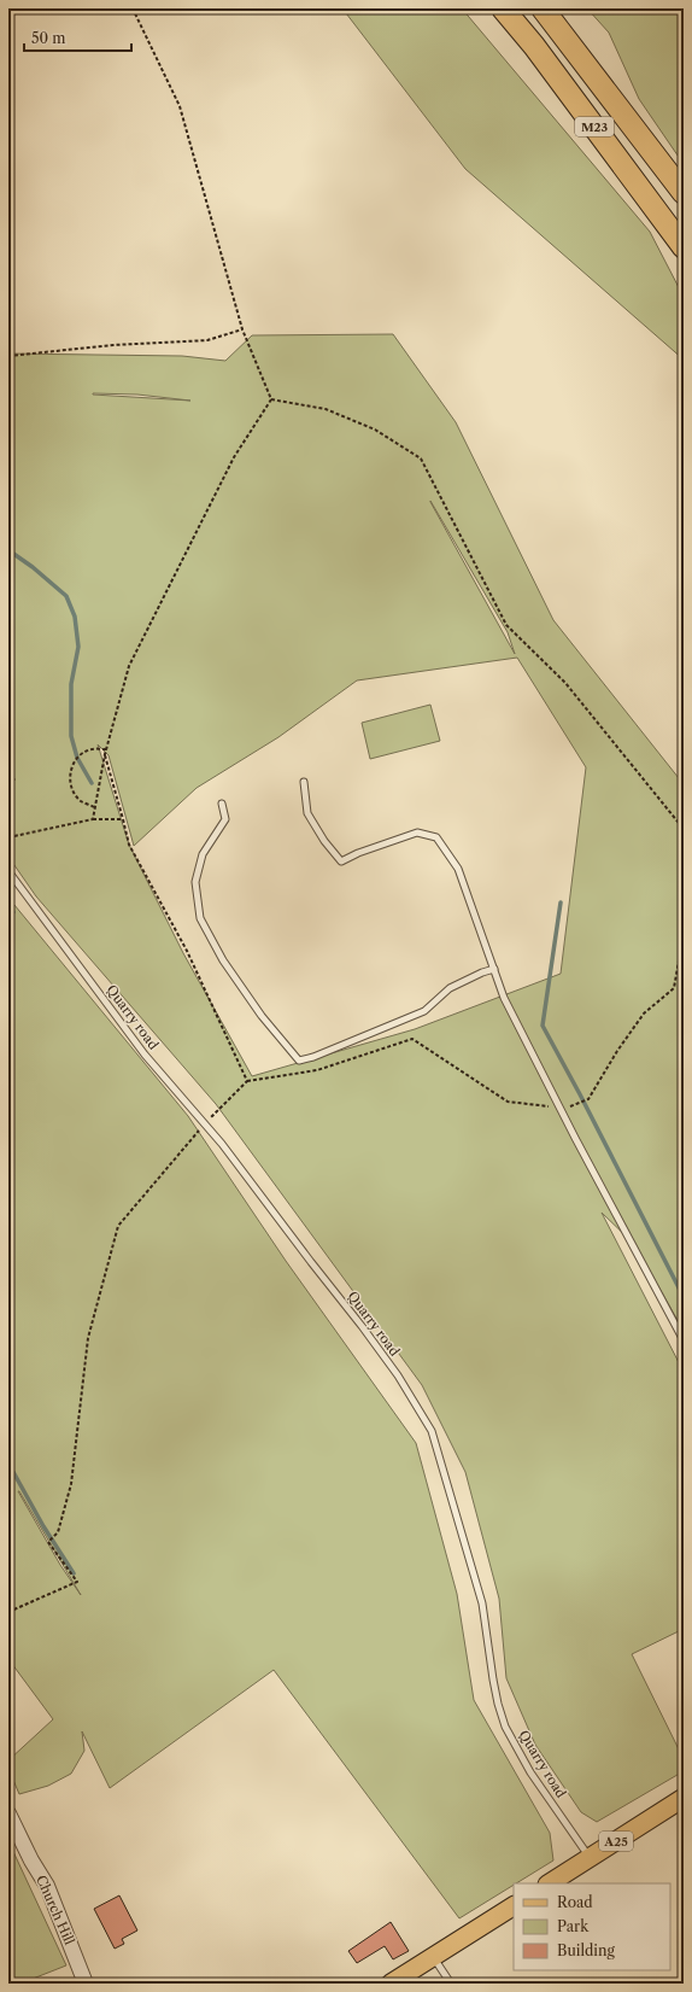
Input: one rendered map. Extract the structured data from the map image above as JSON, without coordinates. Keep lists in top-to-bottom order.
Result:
{
  "streets": {
    "highway": ["M23"],
    "main road": ["A25"],
    "street": ["Church Hill"],
    "lane": ["Quarry road"]
  },
  "crossings": [
    ["Quarry road", "A25"]
  ],
  "legend": ["Road", "Park", "Building"],
  "scale_bar": "50 m"
}
